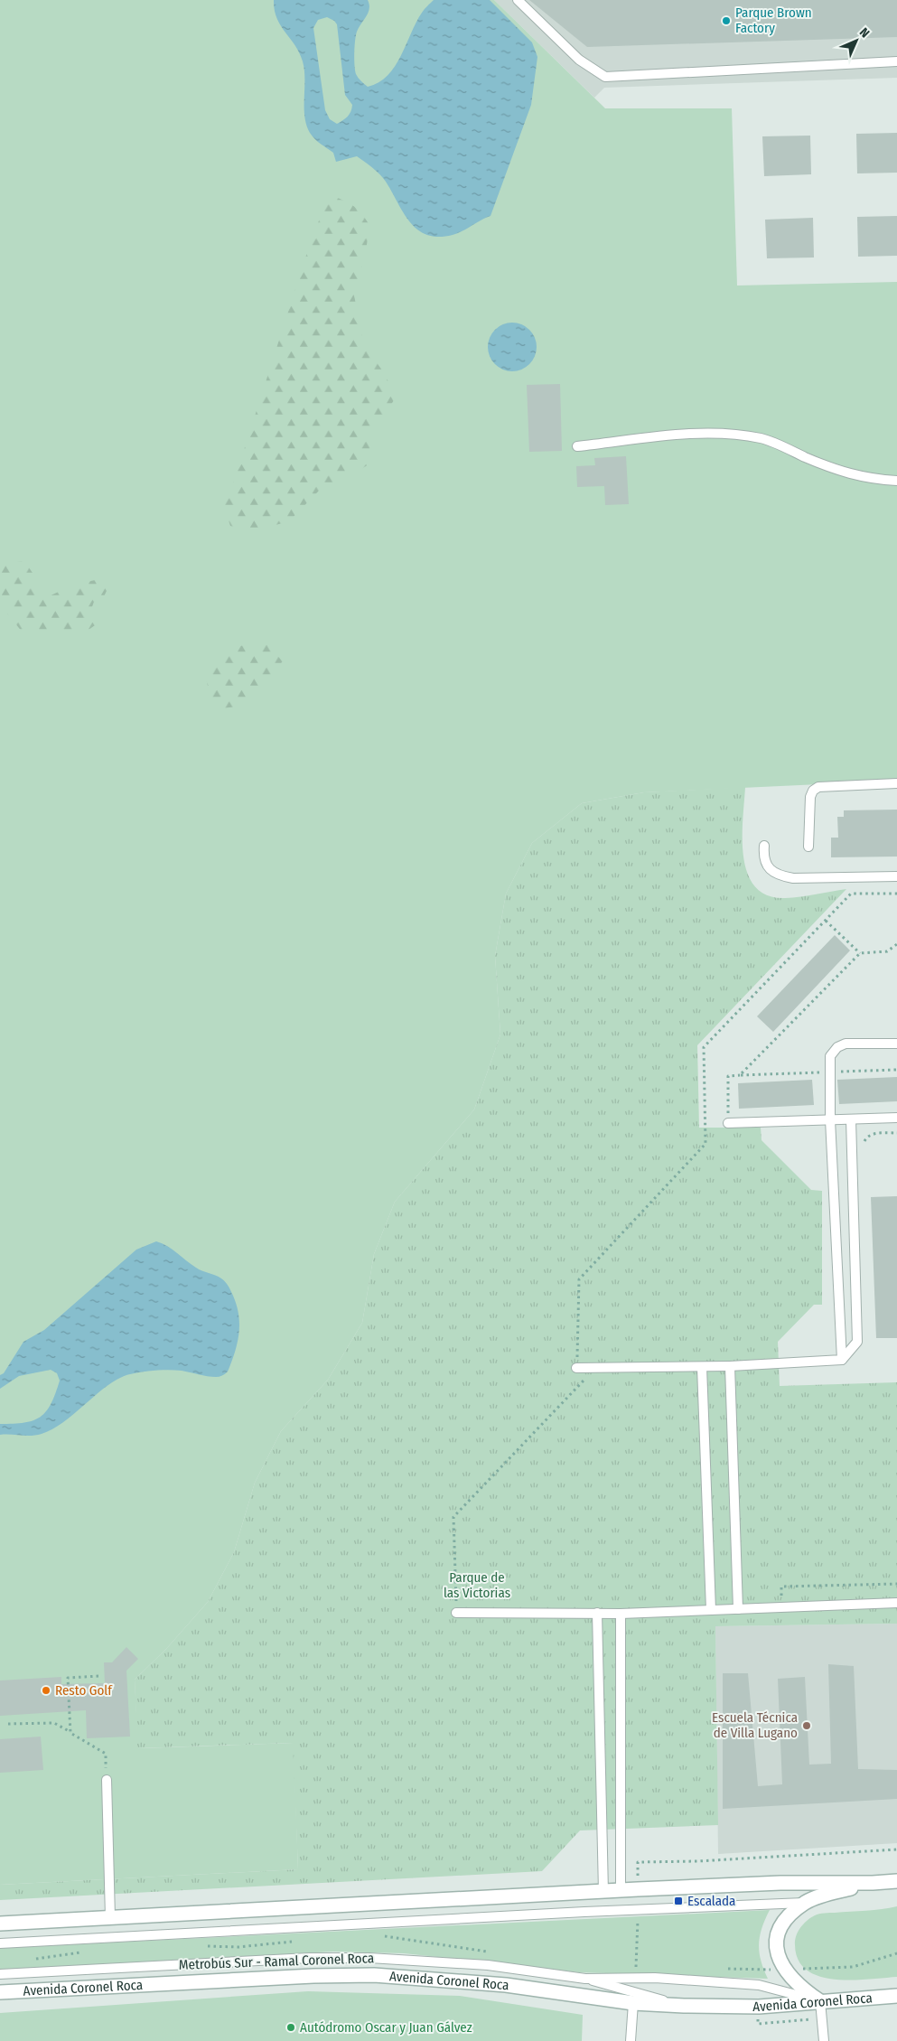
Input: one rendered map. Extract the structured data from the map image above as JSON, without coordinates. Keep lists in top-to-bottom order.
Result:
{
  "streets": {
    "main road": ["Avenida Coronel Roca"],
    "lane": ["Metrobús Sur - Ramal Coronel Roca"]
  },
  "crossings": [
    ["Metrobús Sur - Ramal Coronel Roca", "Avenida Coronel Roca"]
  ],
  "parks": ["Parque de las Victorias"],
  "places": {
    "other": [
      "Parque Brown Factory",
      "Resto Golf",
      "Escuela Técnica de Villa Lugano",
      "Autódromo Oscar y Juan Gálvez"
    ],
    "transit": ["Escalada"]
  },
  "north": "top right"
}
